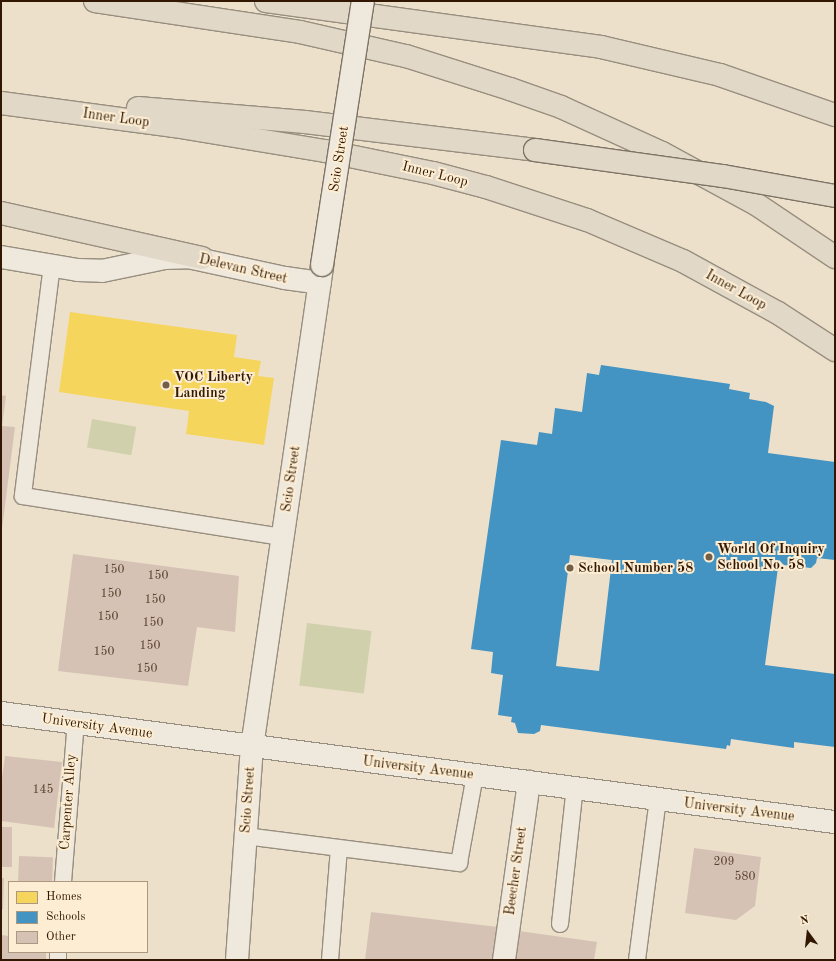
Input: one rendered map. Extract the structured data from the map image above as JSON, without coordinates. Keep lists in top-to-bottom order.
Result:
{
  "streets": {
    "highway": ["Inner Loop"],
    "street": [
      "Scio Street",
      "Delevan Street",
      "University Avenue",
      "Beecher Street"
    ],
    "lane": ["Carpenter Alley"]
  },
  "crossings": [
    ["Scio Street", "Delevan Street"],
    ["Scio Street", "University Avenue"],
    ["University Avenue", "Carpenter Alley"],
    ["University Avenue", "Beecher Street"]
  ],
  "places": ["VOC Liberty Landing", "World Of Inquiry School No. 58", "School Number 58"],
  "house_numbers": [
    "150",
    "150",
    "150",
    "150",
    "150",
    "150",
    "150",
    "150",
    "150",
    "145",
    "209",
    "580"
  ],
  "legend": ["Homes", "Schools", "Other"],
  "north": "top"
}
